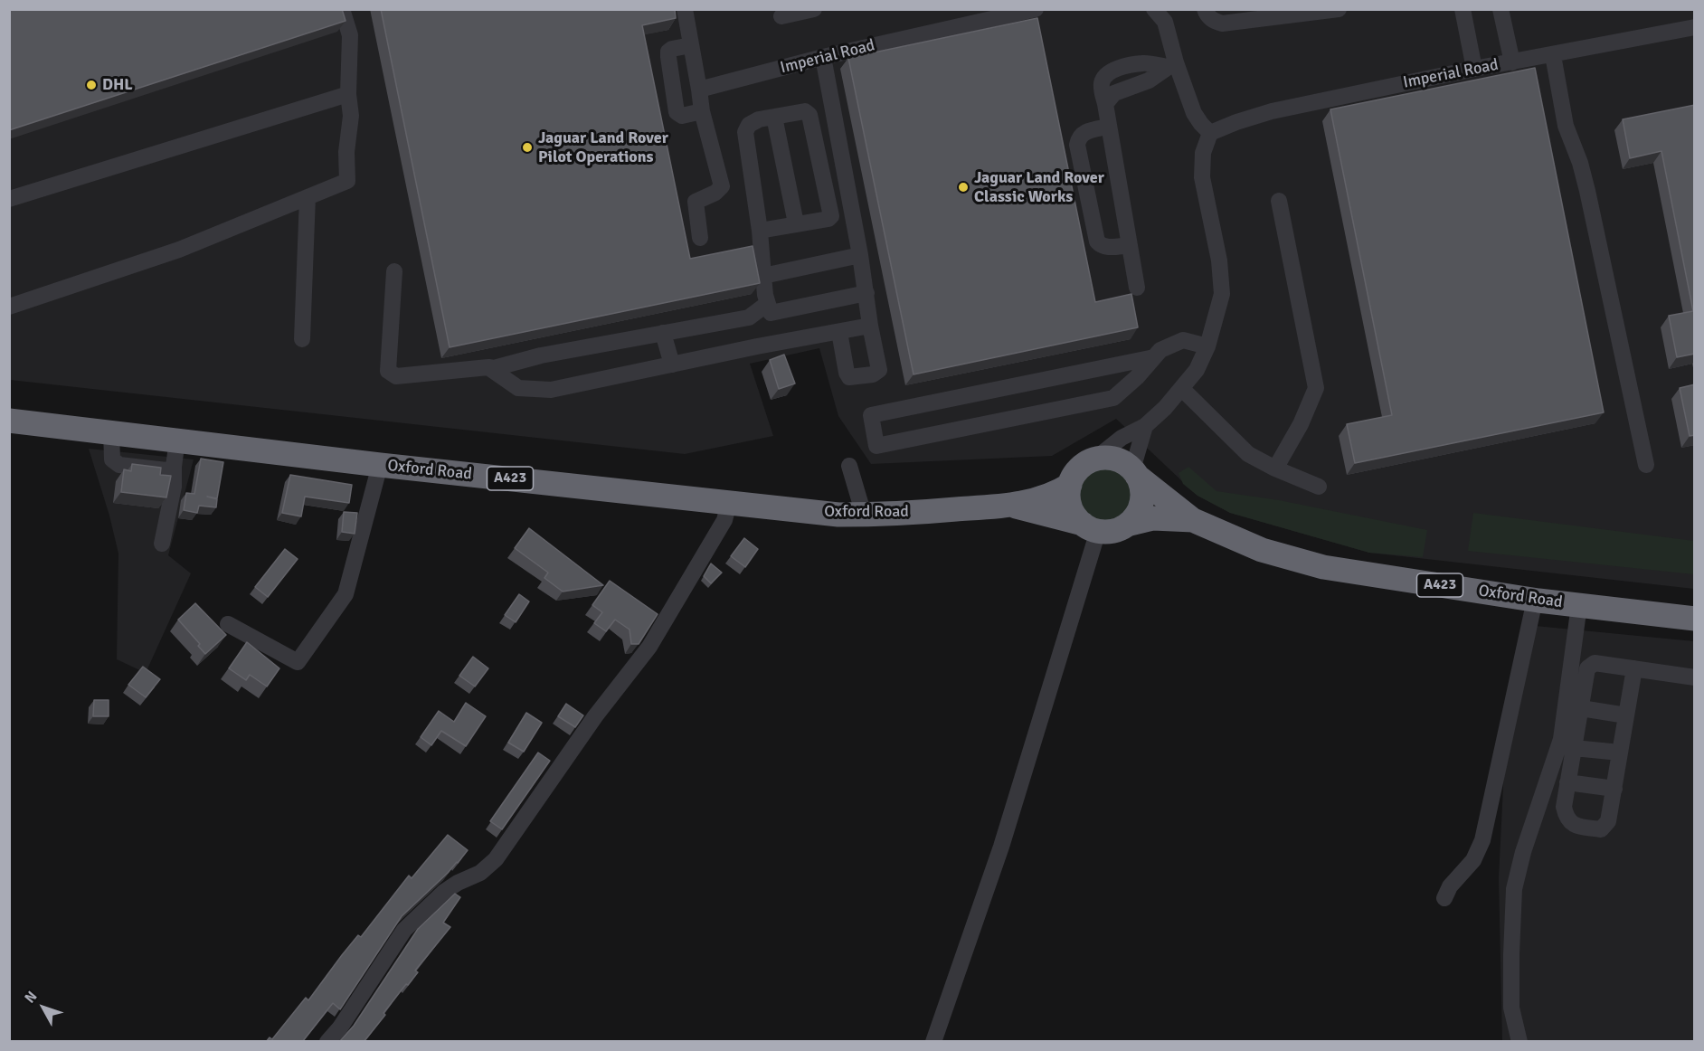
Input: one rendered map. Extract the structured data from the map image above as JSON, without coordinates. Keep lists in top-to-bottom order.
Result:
{
  "streets": {
    "highway": ["Oxford Road", "A423"],
    "street": ["Imperial Road"]
  },
  "places": ["DHL", "Jaguar Land Rover Pilot Operations", "Jaguar Land Rover Classic Works"],
  "north": "top left"
}
